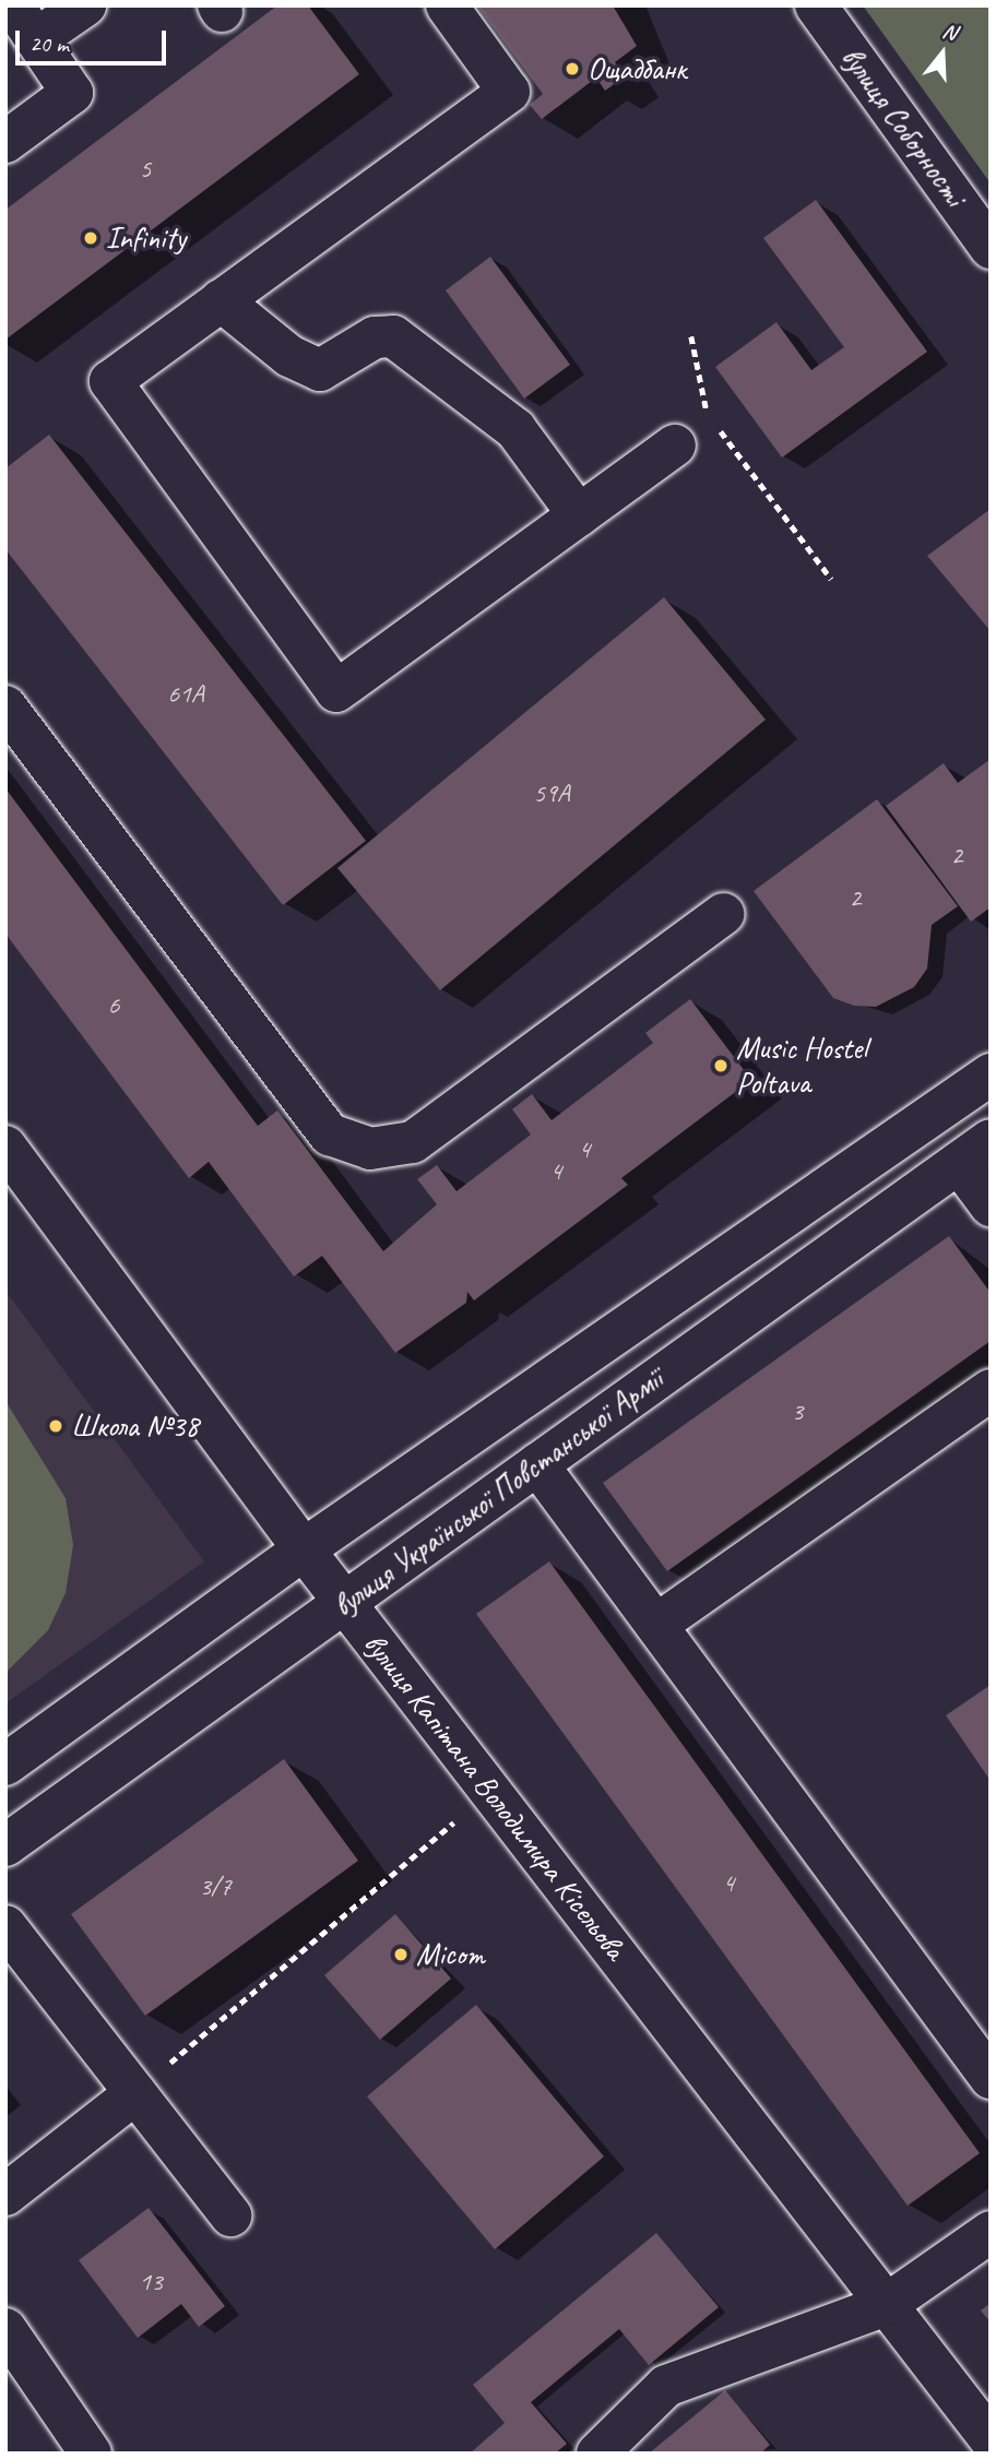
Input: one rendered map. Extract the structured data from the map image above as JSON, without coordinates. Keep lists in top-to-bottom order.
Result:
{
  "streets": {
    "street": ["вулиця Соборності", "вулиця Української Повстанської Армії", "вулиця Капітана Володимира Кісельова"]
  },
  "crossings": [
    ["вулиця Української Повстанської Армії", "вулиця Капітана Володимира Кісельова"]
  ],
  "places": [
    "Ощадбанк",
    "Infinity",
    "Music Hostel Poltava",
    "Школа №38",
    "Micom"
  ],
  "house_numbers": [
    "5",
    "61А",
    "59А",
    "2",
    "2",
    "6",
    "4",
    "4",
    "3",
    "4",
    "3/7",
    "13"
  ],
  "scale_bar": "20 m",
  "north": "top"
}
